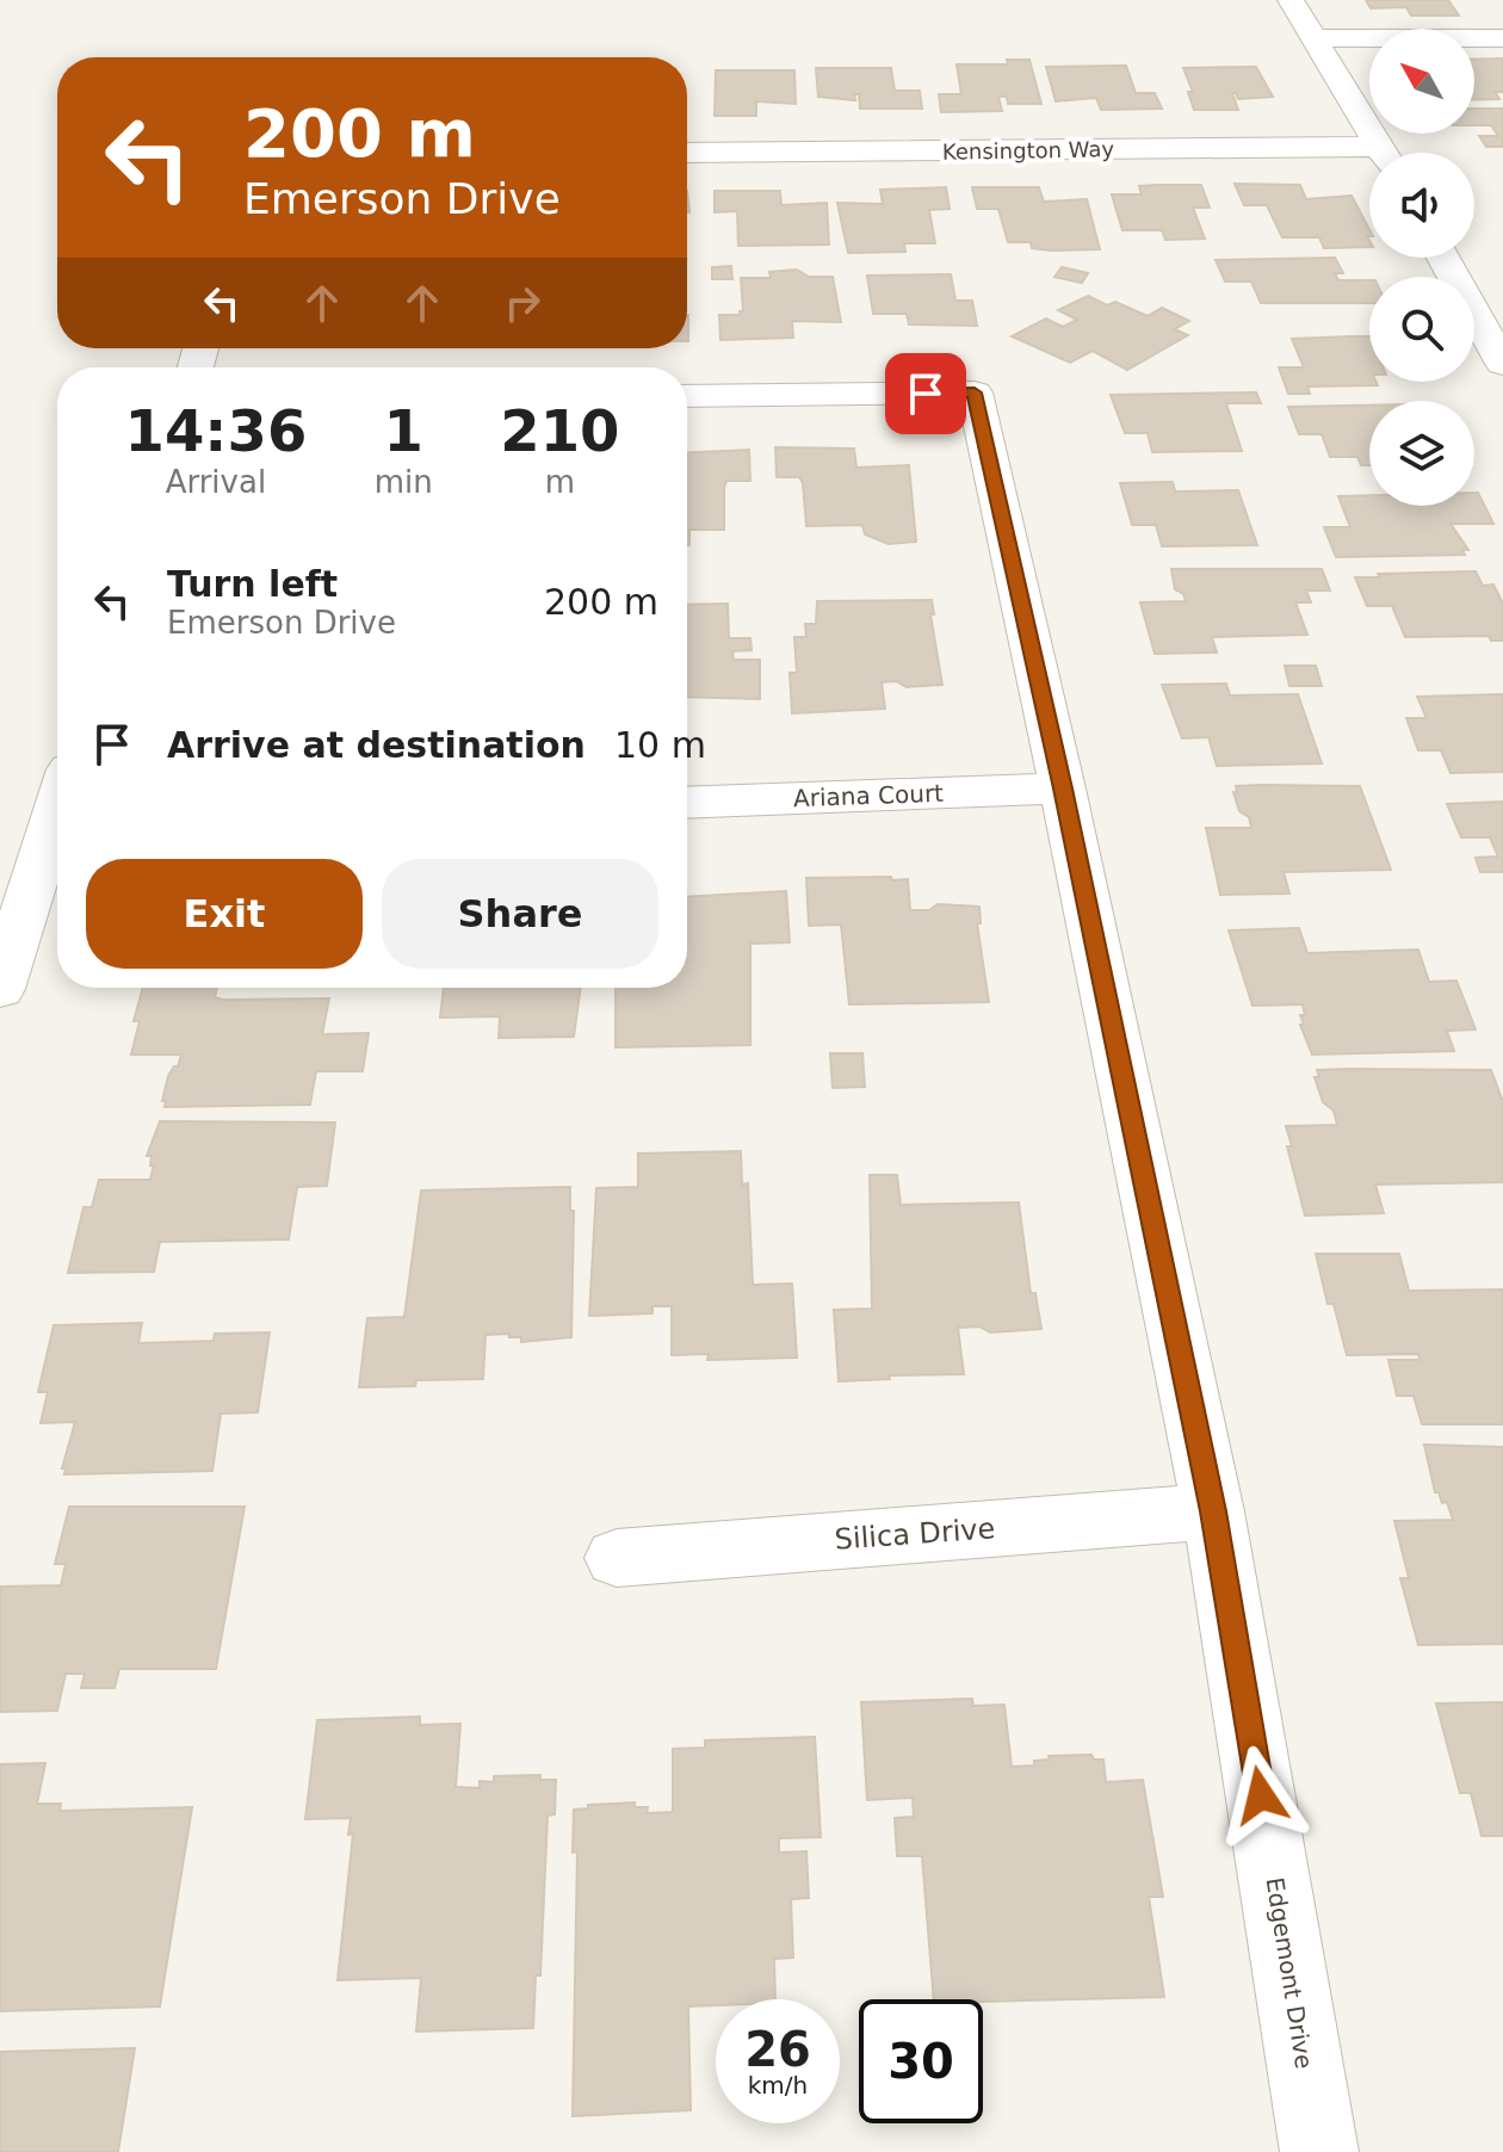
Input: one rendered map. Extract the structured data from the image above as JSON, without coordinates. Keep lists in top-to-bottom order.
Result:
{
  "streets": {
    "street": [
      "Kensington Way",
      "Ariana Court",
      "Silica Drive",
      "Edgemont Drive"
    ]
  },
  "crossings": [
    ["Ariana Court", "Edgemont Drive"],
    ["Silica Drive", "Edgemont Drive"]
  ],
  "north": "top left",
  "page": {
    "turn": ["200 m", "Emerson Drive"],
    "eta": [
      "14:36",
      "Arrival",
      "1",
      "min",
      "210",
      "m"
    ],
    "list": [
      {
        "name": "Turn left",
        "note": "Emerson Drive",
        "value": "200 m"
      },
      {
        "name": "Arrive at destination",
        "value": "10 m"
      }
    ],
    "buttons": ["Exit", "Share"],
    "speed": "26 km/h",
    "limit": "30"
  }
}
